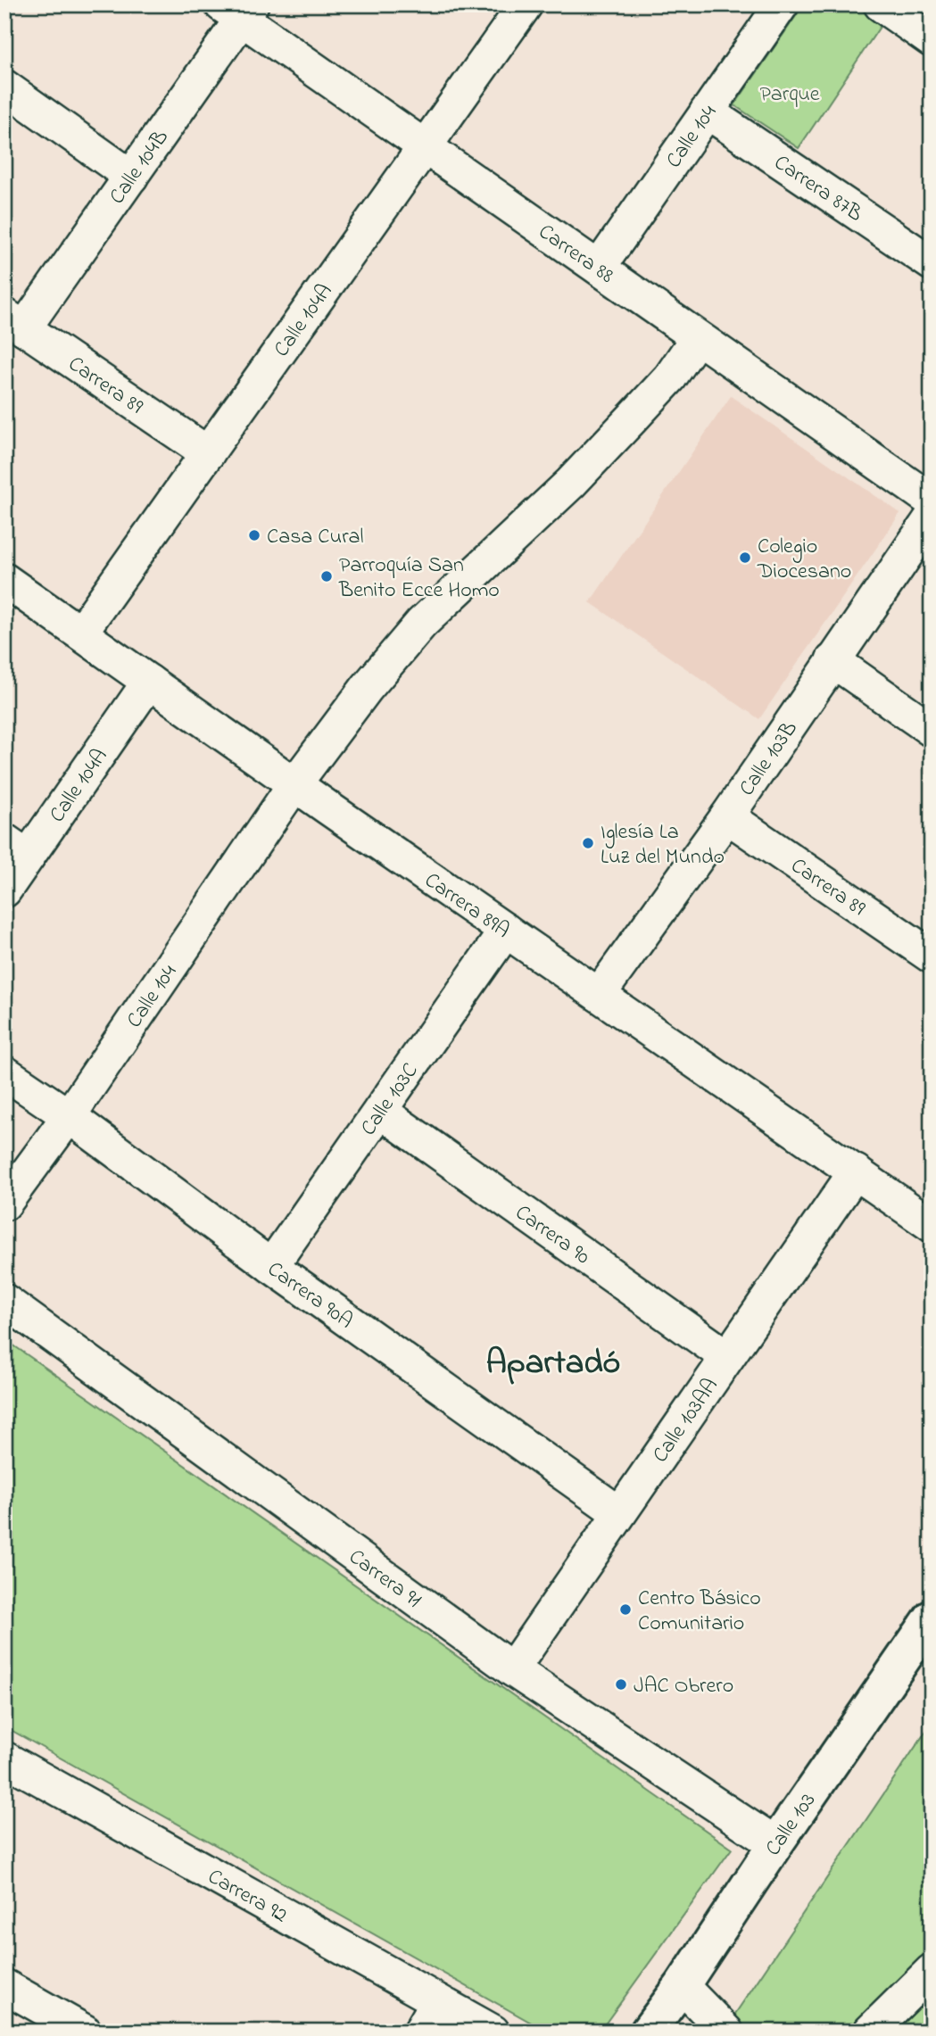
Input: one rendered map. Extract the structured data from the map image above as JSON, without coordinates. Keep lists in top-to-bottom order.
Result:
{
  "streets": {
    "street": [
      "Calle 104",
      "Calle 104B",
      "Carrera 87B",
      "Carrera 88",
      "Calle 104A",
      "Carrera 89",
      "Calle 103B",
      "Carrera 89A",
      "Calle 103C",
      "Carrera 90",
      "Carrera 90A",
      "Calle 103AA",
      "Carrera 91",
      "Calle 103",
      "Carrera 92"
    ]
  },
  "crossings": [
    ["Calle 104", "Carrera 87B"],
    ["Calle 104", "Carrera 88"],
    ["Calle 104", "Carrera 89A"],
    ["Calle 104", "Carrera 90A"],
    ["Calle 104B", "Carrera 88"],
    ["Calle 104B", "Carrera 89"],
    ["Carrera 88", "Calle 104A"],
    ["Calle 104A", "Carrera 89"],
    ["Calle 104A", "Carrera 89A"],
    ["Carrera 89", "Calle 103B"],
    ["Calle 103B", "Carrera 89A"],
    ["Carrera 89A", "Calle 103C"],
    ["Carrera 89A", "Calle 103AA"],
    ["Calle 103C", "Carrera 90"],
    ["Calle 103C", "Carrera 90A"],
    ["Carrera 90", "Calle 103AA"],
    ["Carrera 90A", "Calle 103AA"],
    ["Calle 103AA", "Carrera 91"],
    ["Carrera 91", "Calle 103"]
  ],
  "districts": ["Apartadó"],
  "parks": ["Parque"],
  "places": [
    "Casa Cural",
    "Colegio Diocesano",
    "Parroquía San Benito Ecce Homo",
    "Iglesía La Luz del Mundo",
    "Centro Básico Comunitario",
    "JAC Obrero"
  ]
}
